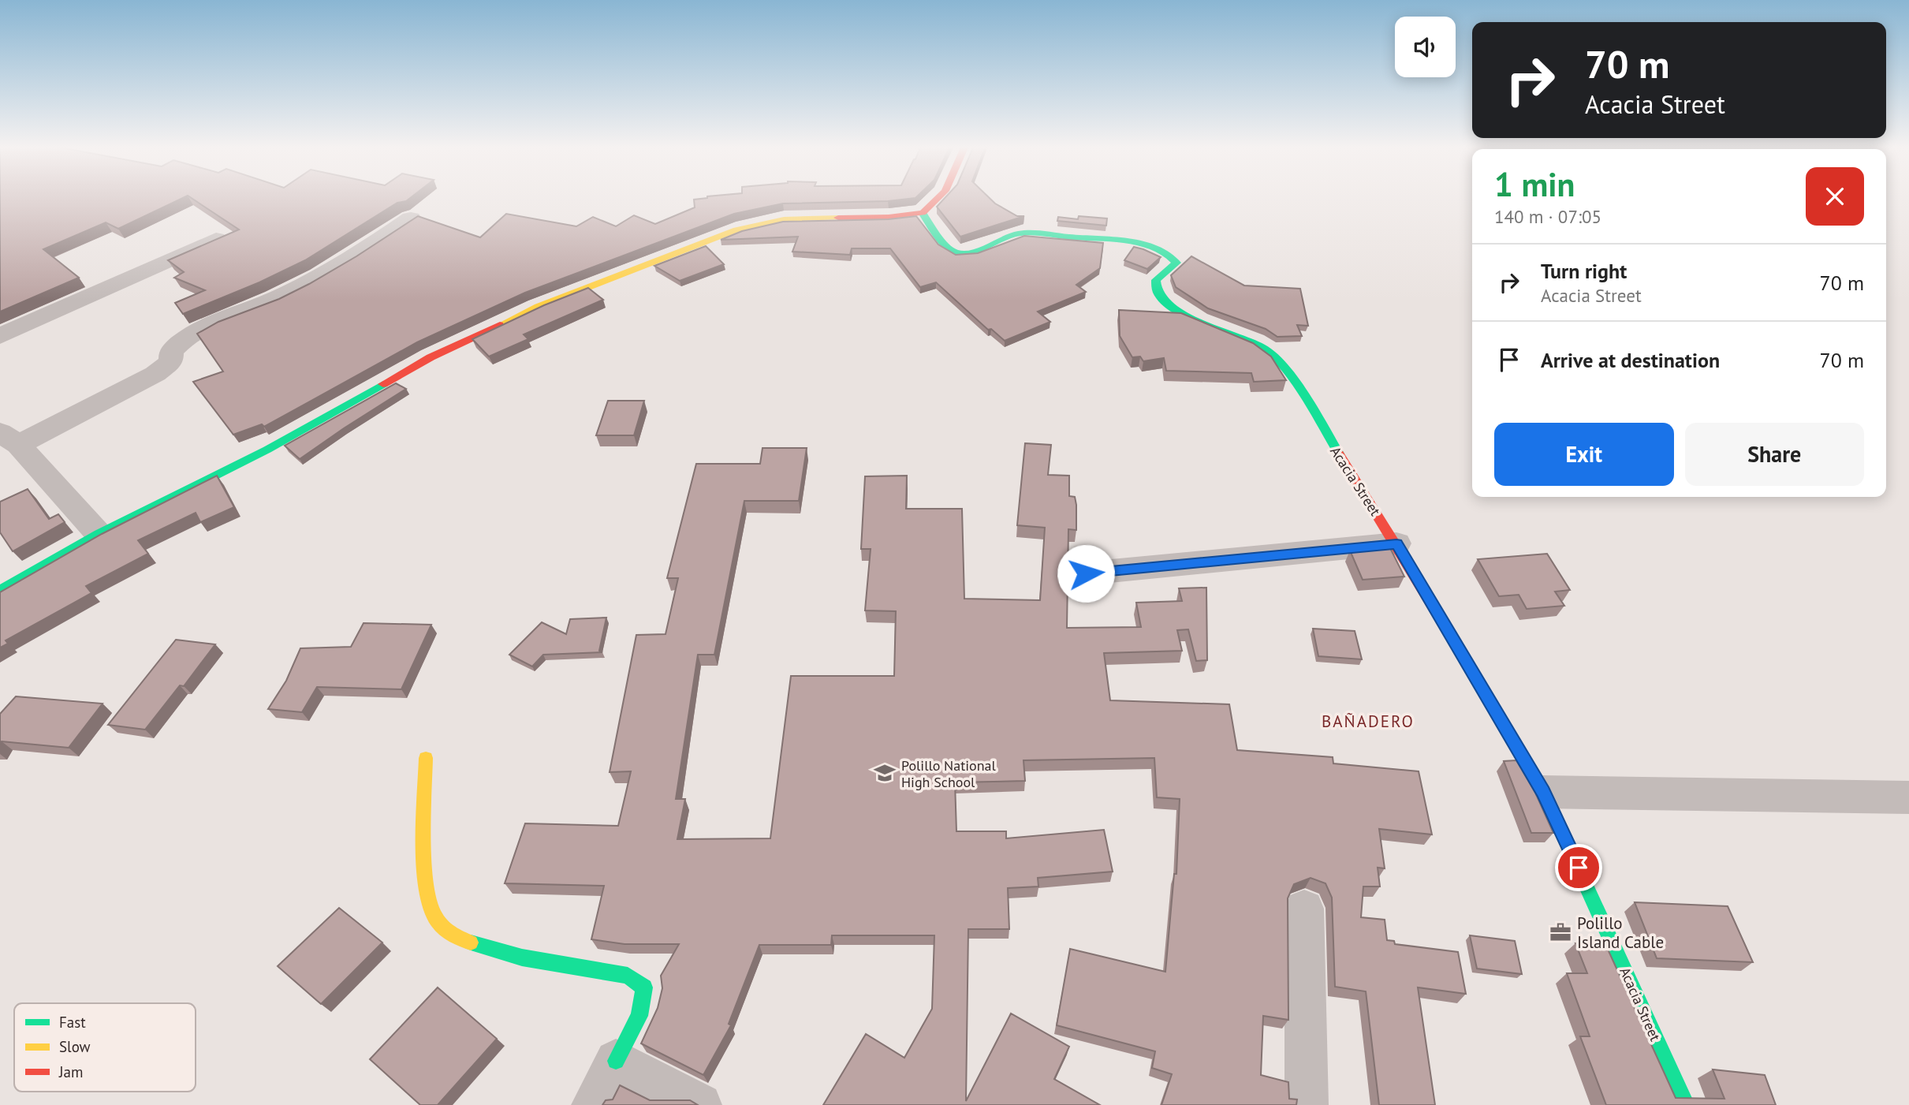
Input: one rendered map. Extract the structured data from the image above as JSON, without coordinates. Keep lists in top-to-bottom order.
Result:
{
  "streets": {
    "street": ["Acacia Street"]
  },
  "districts": ["BAÑADERO"],
  "places": {
    "school or university": ["Polillo National High School"],
    "office": ["Polillo Island Cable"]
  },
  "legend": ["Fast", "Slow", "Jam"],
  "page": {
    "turn": ["70 m", "Acacia Street"],
    "heading": ["1 min", "140 m · 07:05"],
    "list": [
      {
        "name": "Turn right",
        "note": "Acacia Street",
        "value": "70 m"
      },
      {
        "name": "Arrive at destination",
        "value": "70 m"
      }
    ],
    "buttons": ["Exit", "Share"]
  }
}
